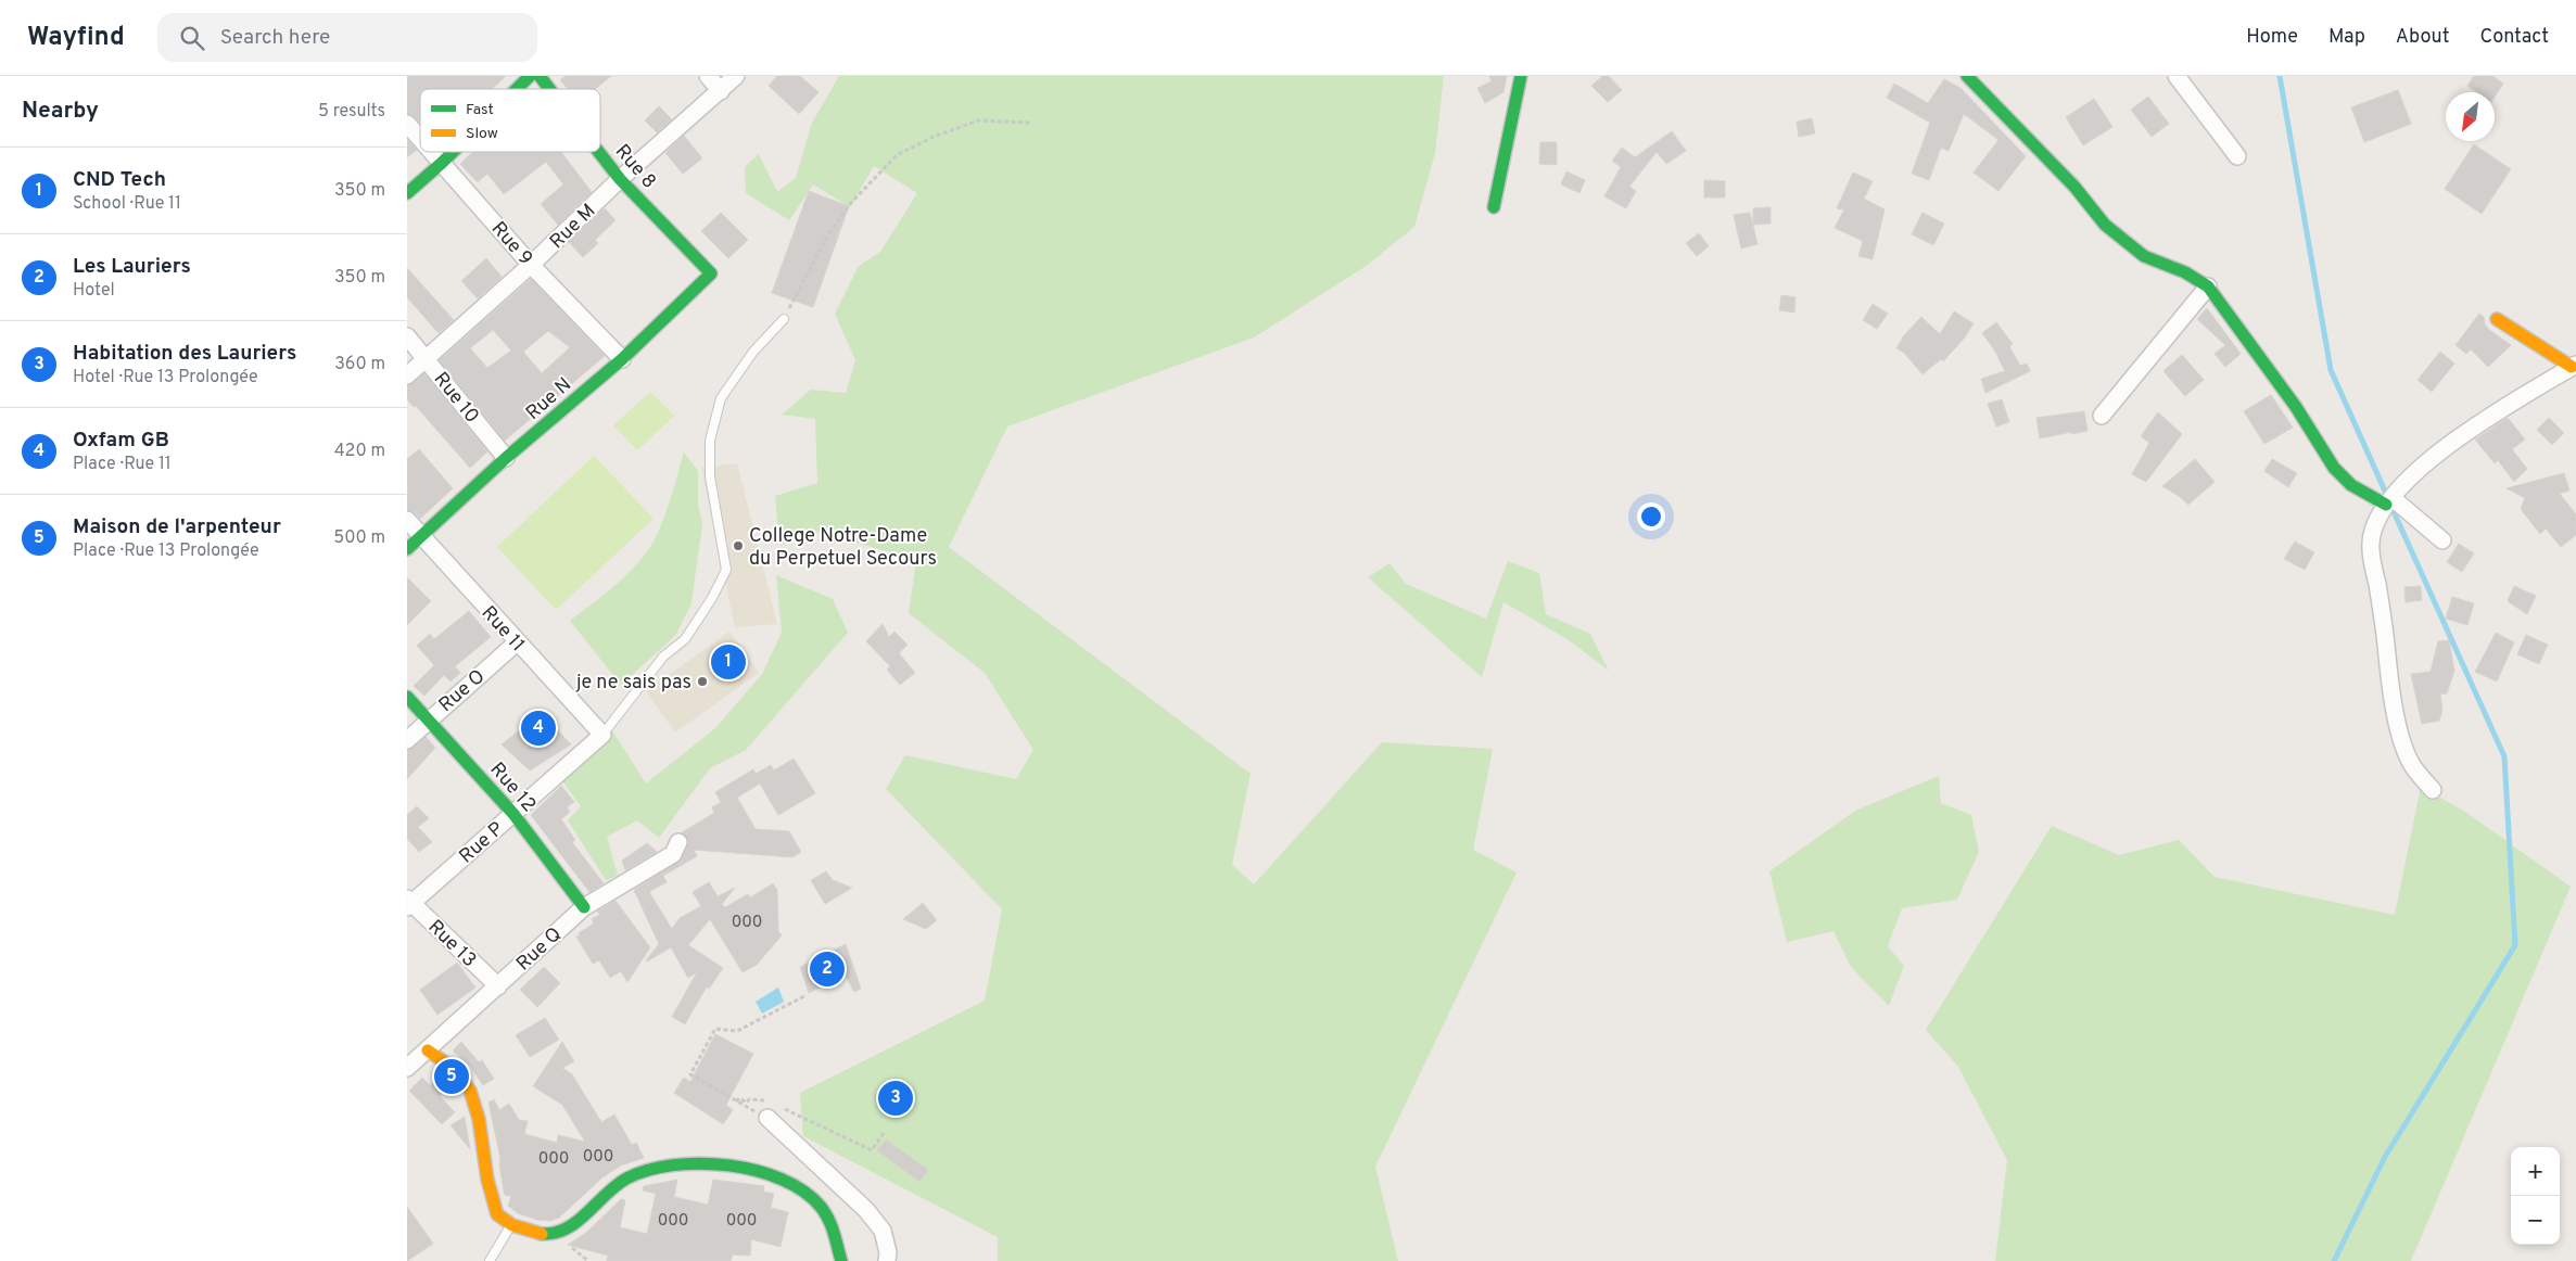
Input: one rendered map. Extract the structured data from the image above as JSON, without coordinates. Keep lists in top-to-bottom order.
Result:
{
  "streets": {
    "street": [
      "Rue 8",
      "Rue M",
      "Rue 9",
      "Rue 10",
      "Rue N",
      "Rue 11",
      "Rue O",
      "Rue 12",
      "Rue P",
      "Rue 13",
      "Rue Q"
    ]
  },
  "crossings": [
    ["Rue 8", "Rue M"],
    ["Rue 8", "Rue N"],
    ["Rue M", "Rue 9"],
    ["Rue M", "Rue 10"],
    ["Rue 9", "Rue N"],
    ["Rue 10", "Rue N"],
    ["Rue N", "Rue 11"],
    ["Rue 11", "Rue O"],
    ["Rue 11", "Rue P"],
    ["Rue O", "Rue 12"],
    ["Rue 12", "Rue P"],
    ["Rue 12", "Rue Q"],
    ["Rue P", "Rue 13"],
    ["Rue 13", "Rue Q"]
  ],
  "places": ["College Notre-Dame du Perpetuel Secours", "je ne sais pas"],
  "house_numbers": [
    "000",
    "000",
    "000",
    "000",
    "000"
  ],
  "legend": ["Fast", "Slow"],
  "north": "bottom left",
  "page": {
    "header": "Wayfind",
    "search": "Search here",
    "nav": [
      "Home",
      "Map",
      "About",
      "Contact"
    ],
    "heading": ["Nearby", "5 results"],
    "list": [
      {
        "mark": "1",
        "name": "CND Tech",
        "note": "School · Rue 11",
        "value": "350 m"
      },
      {
        "mark": "2",
        "name": "Les Lauriers",
        "note": "Hotel",
        "value": "350 m"
      },
      {
        "mark": "3",
        "name": "Habitation des Lauriers",
        "note": "Hotel · Rue 13 Prolongée",
        "value": "360 m"
      },
      {
        "mark": "4",
        "name": "Oxfam GB",
        "note": "Place · Rue 11",
        "value": "420 m"
      },
      {
        "mark": "5",
        "name": "Maison de l'arpenteur",
        "note": "Place · Rue 13 Prolongée",
        "value": "500 m"
      }
    ],
    "pins": [
      "1",
      "4",
      "2",
      "5",
      "3"
    ],
    "map_buttons": ["+", "−"]
  }
}
